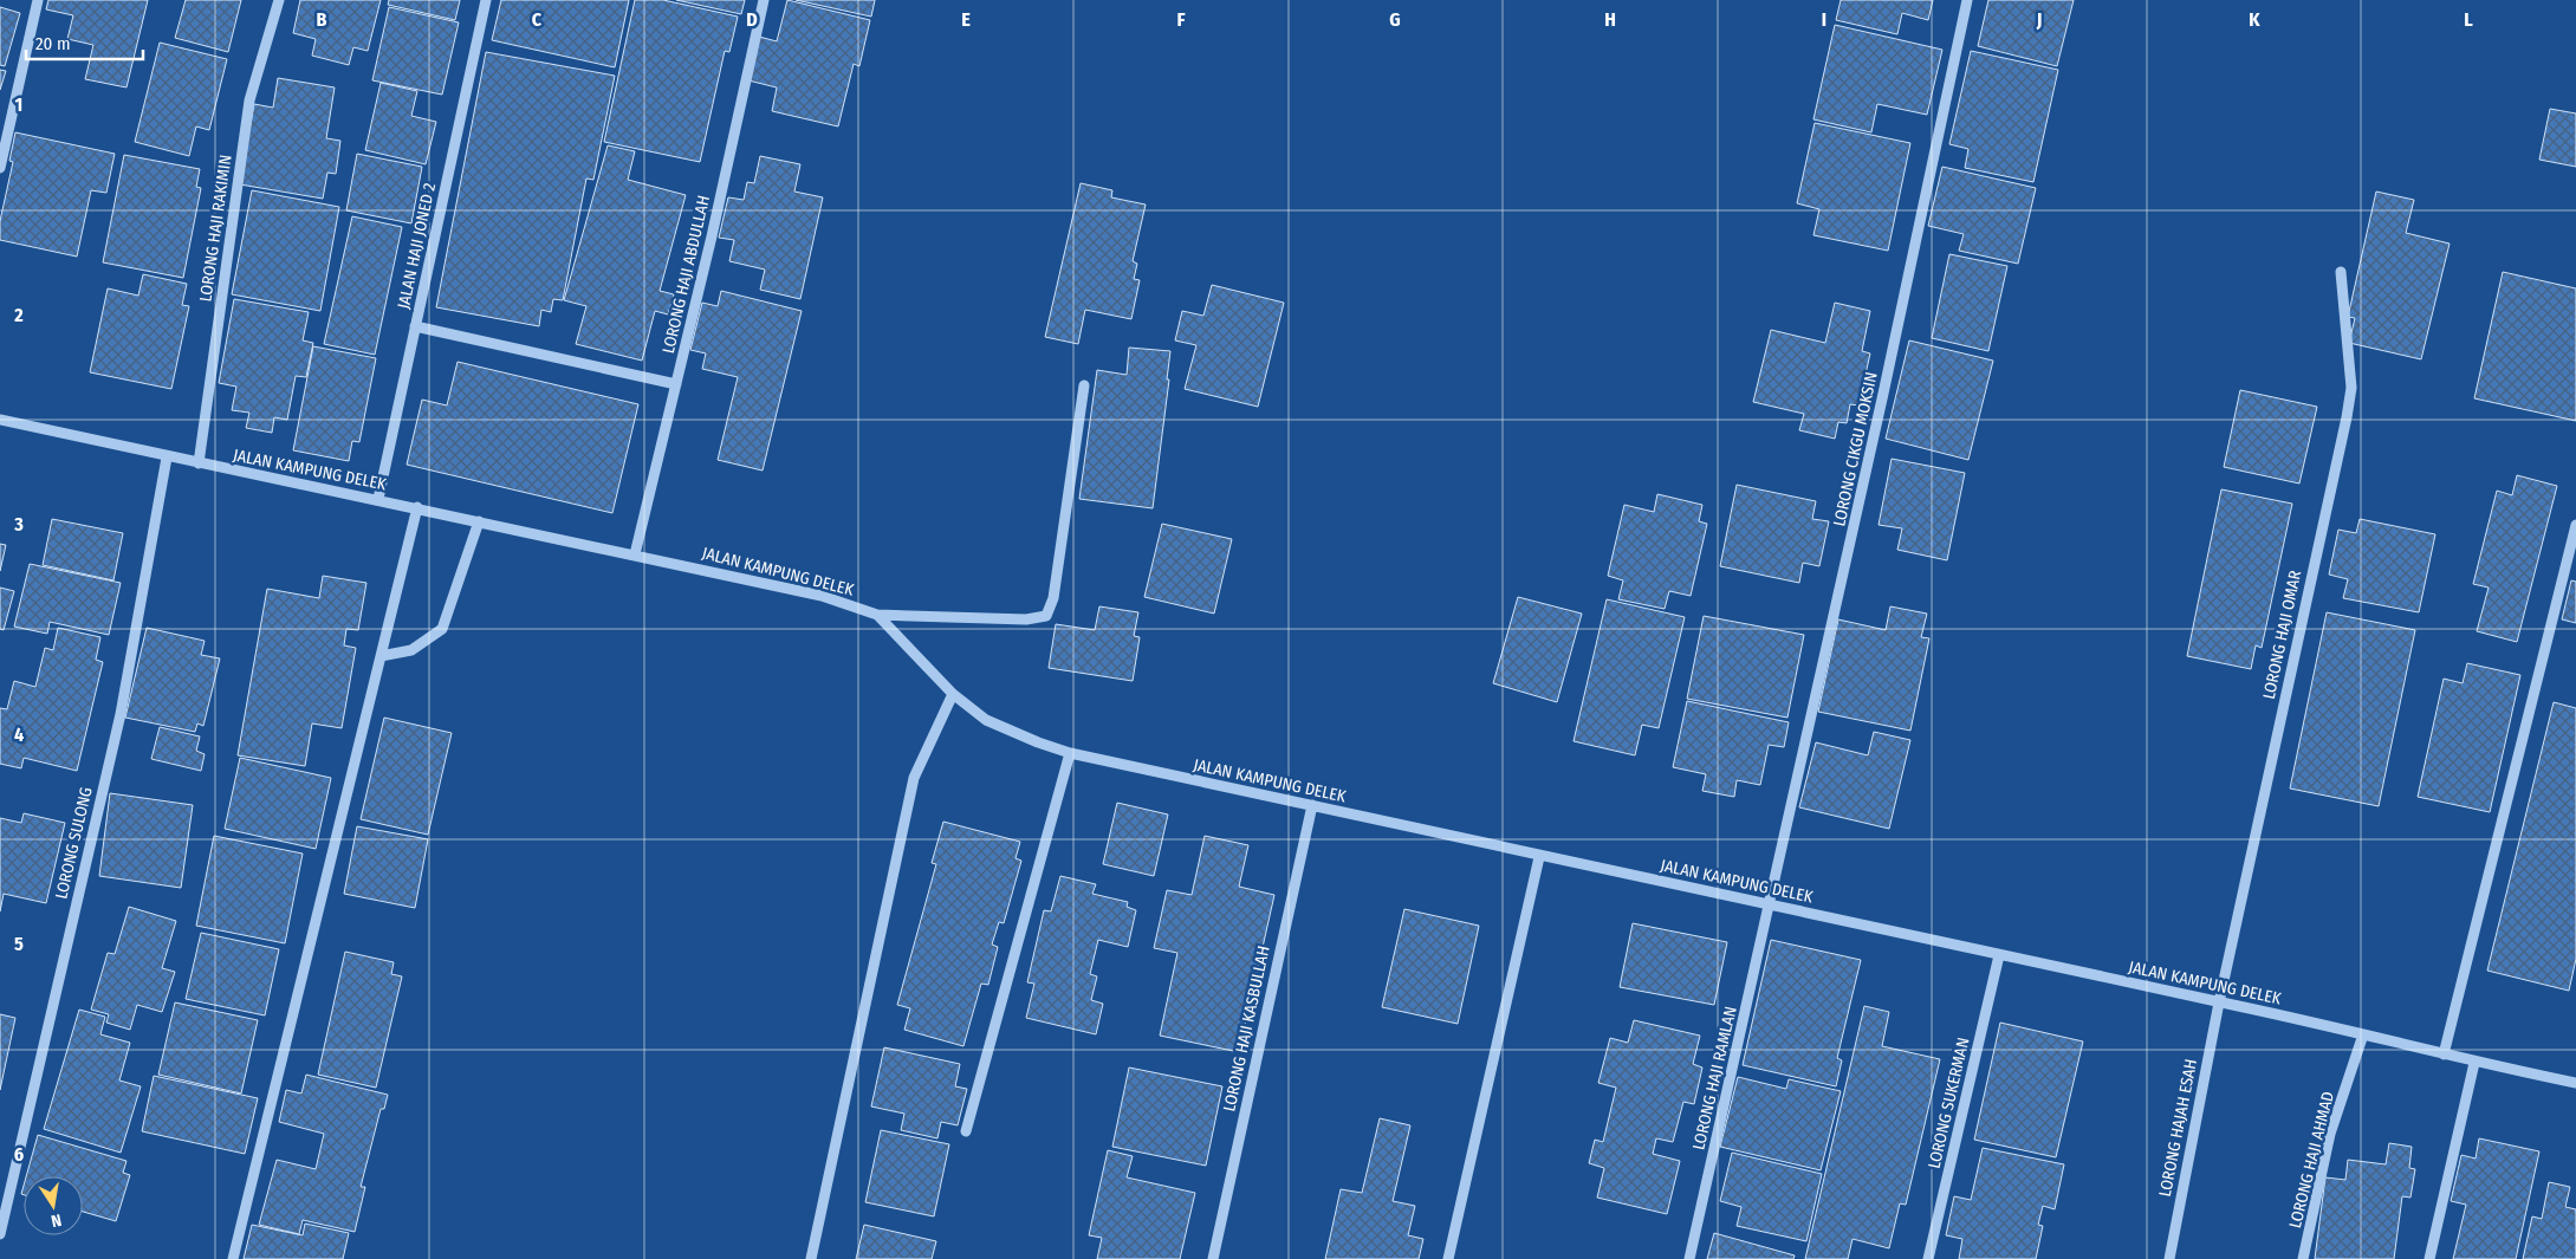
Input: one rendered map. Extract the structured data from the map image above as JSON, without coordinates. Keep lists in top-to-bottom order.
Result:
{
  "streets": {
    "street": [
      "LORONG HAJI RAKIMIN",
      "JALAN HAJI JONED 2",
      "LORONG HAJI ABDULLAH",
      "LORONG CIKGU MOKSIN",
      "JALAN KAMPUNG DELEK",
      "LORONG HAJI OMAR",
      "LORONG SULONG",
      "LORONG HAJI KASBULLAH",
      "LORONG HAJI RAMLAN",
      "LORONG SUKERMAN",
      "LORONG HAJAH ESAH",
      "LORONG HAJI AHMAD"
    ]
  },
  "crossings": [
    ["LORONG HAJI RAKIMIN", "JALAN KAMPUNG DELEK"],
    ["JALAN HAJI JONED 2", "JALAN KAMPUNG DELEK"],
    ["LORONG HAJI ABDULLAH", "JALAN KAMPUNG DELEK"],
    ["LORONG CIKGU MOKSIN", "JALAN KAMPUNG DELEK"],
    ["LORONG CIKGU MOKSIN", "LORONG HAJI RAMLAN"],
    ["JALAN KAMPUNG DELEK", "LORONG HAJI OMAR"],
    ["JALAN KAMPUNG DELEK", "LORONG SULONG"],
    ["JALAN KAMPUNG DELEK", "LORONG HAJI KASBULLAH"],
    ["JALAN KAMPUNG DELEK", "LORONG HAJI RAMLAN"],
    ["JALAN KAMPUNG DELEK", "LORONG SUKERMAN"],
    ["JALAN KAMPUNG DELEK", "LORONG HAJAH ESAH"],
    ["JALAN KAMPUNG DELEK", "LORONG HAJI AHMAD"],
    ["LORONG HAJI OMAR", "LORONG HAJAH ESAH"]
  ],
  "scale_bar": "20 m",
  "north": "bottom",
  "grid": {
    "columns": [
      "B",
      "C",
      "D",
      "E",
      "F",
      "G",
      "H",
      "I",
      "J",
      "K",
      "L"
    ],
    "rows": [
      "1",
      "2",
      "3",
      "4",
      "5",
      "6"
    ]
  }
}
